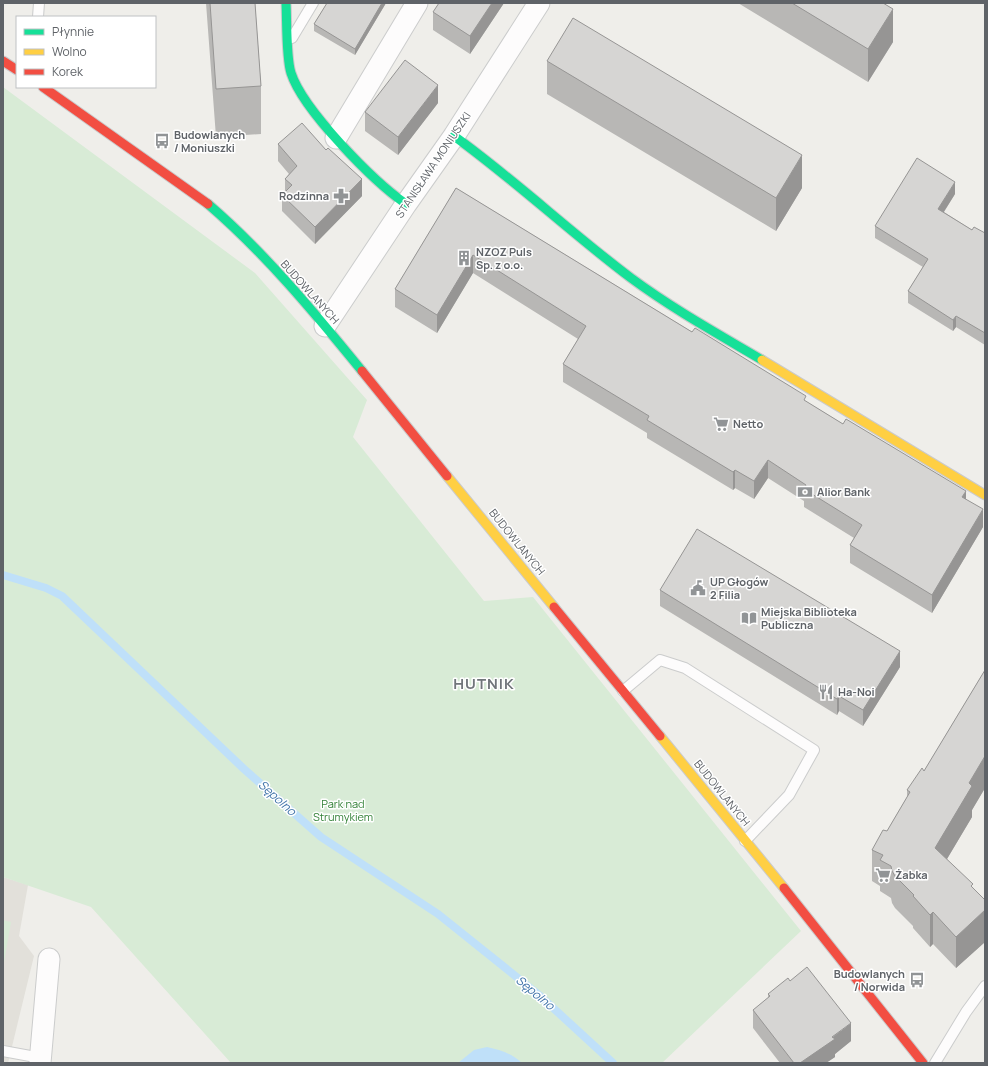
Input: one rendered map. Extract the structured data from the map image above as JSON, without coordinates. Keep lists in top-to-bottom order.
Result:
{
  "streets": {
    "street": ["STANISŁAWA MONIUSZKI", "BUDOWLANYCH"]
  },
  "crossings": [
    ["STANISŁAWA MONIUSZKI", "BUDOWLANYCH"]
  ],
  "districts": ["HUTNIK"],
  "water": ["Sępolno"],
  "parks": ["Park nad Strumykiem"],
  "places": {
    "bus stop": ["Budowlanych / Moniuszki", "Budowlanych / Norwida"],
    "pharmacy": ["Rodzinna"],
    "building": ["NZOZ Puls Sp. z o.o."],
    "supermarket": ["Netto", "Żabka"],
    "bank": ["Alior Bank"],
    "public building": ["UP Głogów 2 Filia"],
    "library": ["Miejska Biblioteka Publiczna"],
    "restaurant": ["Ha-Noi"]
  },
  "legend": ["Płynnie", "Wolno", "Korek"]
}
